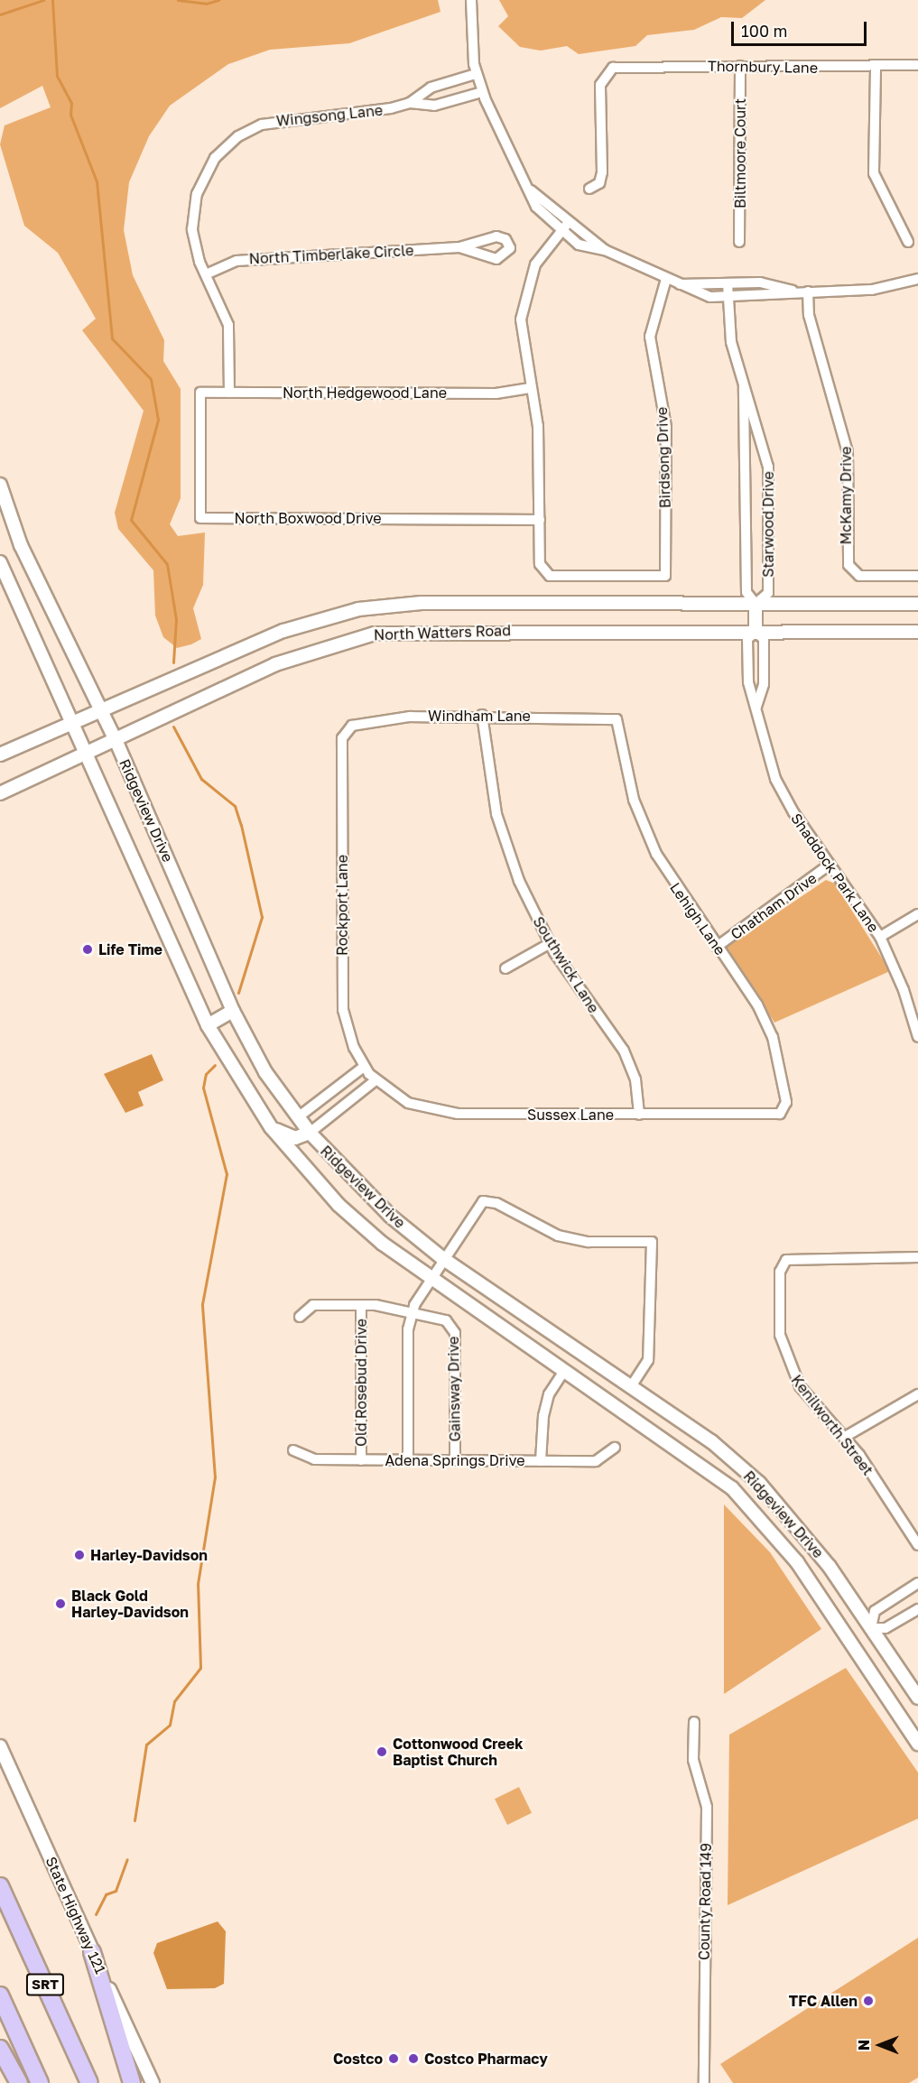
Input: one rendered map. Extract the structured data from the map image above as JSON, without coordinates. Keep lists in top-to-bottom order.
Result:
{
  "streets": {
    "highway": ["SRT"],
    "main road": ["North Watters Road", "Ridgeview Drive", "State Highway 121"],
    "street": [
      "Thornbury Lane",
      "Wingsong Lane",
      "Biltmoore Court",
      "North Timberlake Circle",
      "North Hedgewood Lane",
      "Birdsong Drive",
      "McKamy Drive",
      "North Boxwood Drive",
      "Starwood Drive",
      "Windham Lane",
      "Shaddock Park Lane",
      "Rockport Lane",
      "Chatham Drive",
      "Lehigh Lane",
      "Southwick Lane",
      "Sussex Lane",
      "Old Rosebud Drive",
      "Gainsway Drive",
      "Kenilworth Street",
      "Adena Springs Drive",
      "County Road 149"
    ]
  },
  "crossings": [
    ["Thornbury Lane", "Biltmoore Court"],
    ["Wingsong Lane", "North Timberlake Circle"],
    ["Wingsong Lane", "North Hedgewood Lane"],
    ["North Hedgewood Lane", "North Boxwood Drive"],
    ["Birdsong Drive", "North Boxwood Drive"],
    ["Starwood Drive", "North Watters Road"],
    ["North Watters Road", "Ridgeview Drive"],
    ["North Watters Road", "Shaddock Park Lane"],
    ["Windham Lane", "Rockport Lane"],
    ["Windham Lane", "Lehigh Lane"],
    ["Windham Lane", "Southwick Lane"],
    ["Shaddock Park Lane", "Chatham Drive"],
    ["Rockport Lane", "Sussex Lane"],
    ["Chatham Drive", "Lehigh Lane"],
    ["Lehigh Lane", "Sussex Lane"],
    ["Southwick Lane", "Sussex Lane"],
    ["Old Rosebud Drive", "Adena Springs Drive"],
    ["Gainsway Drive", "Adena Springs Drive"]
  ],
  "places": [
    "Life Time",
    "Harley-Davidson",
    "Black Gold Harley-Davidson",
    "Cottonwood Creek Baptist Church",
    "TFC Allen",
    "Costco",
    "Costco Pharmacy"
  ],
  "scale_bar": "100 m",
  "north": "left"
}
